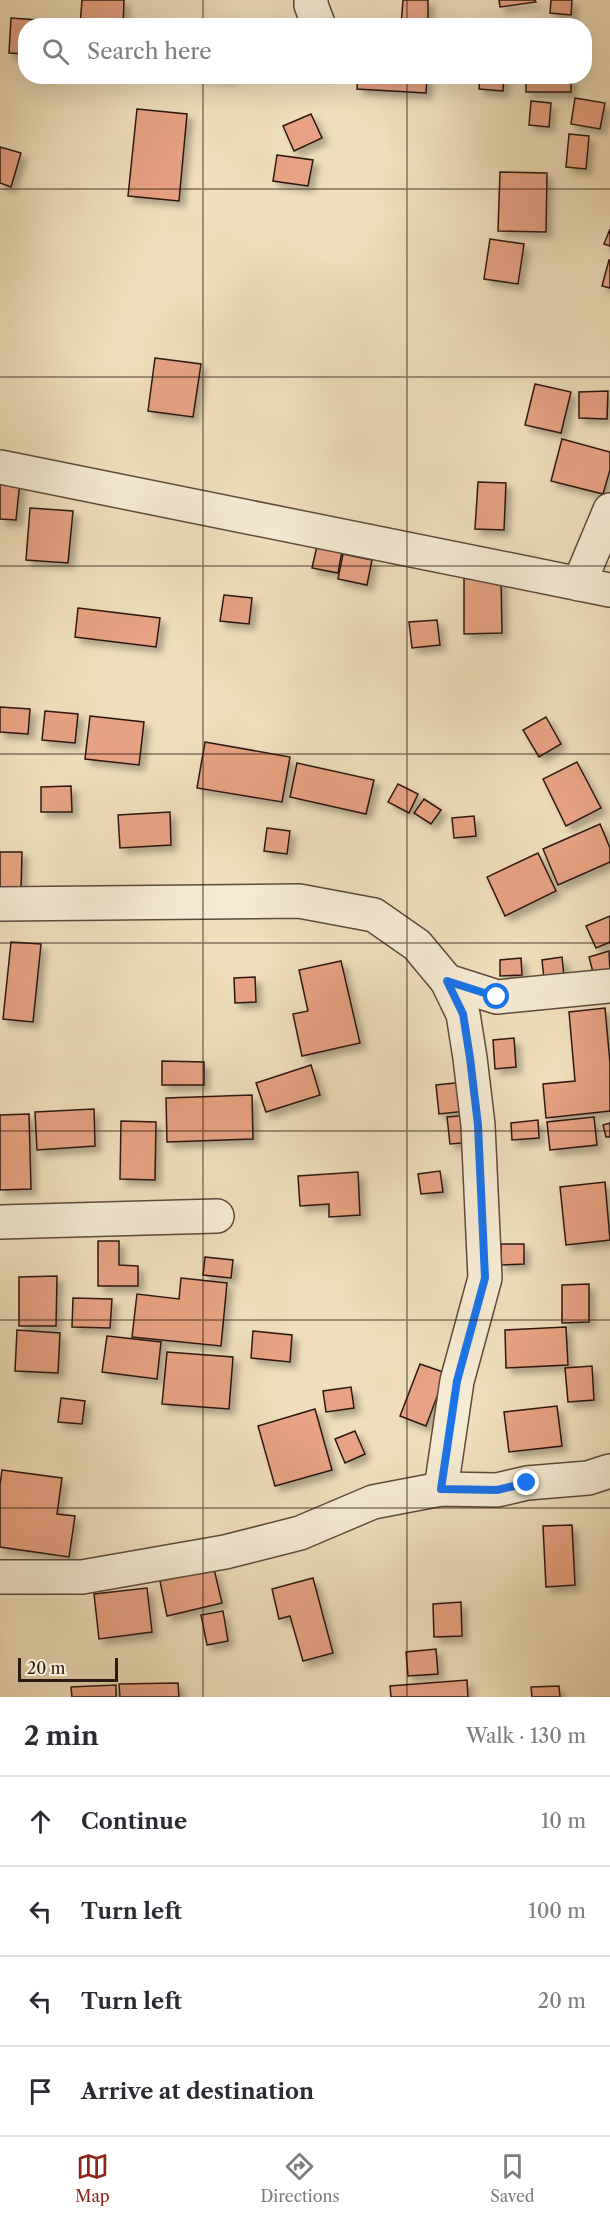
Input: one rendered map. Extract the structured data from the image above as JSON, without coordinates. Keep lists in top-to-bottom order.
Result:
{
  "scale_bar": "20 m",
  "page": {
    "search": "Search here",
    "scale": "20 m",
    "heading": ["2 min", "Walk · 130 m"],
    "list": [
      ["Continue", "10 m"],
      ["Turn left", "100 m"],
      ["Turn left", "20 m"],
      "Arrive at destination"
    ],
    "nav": ["Map", "Directions", "Saved"]
  }
}
